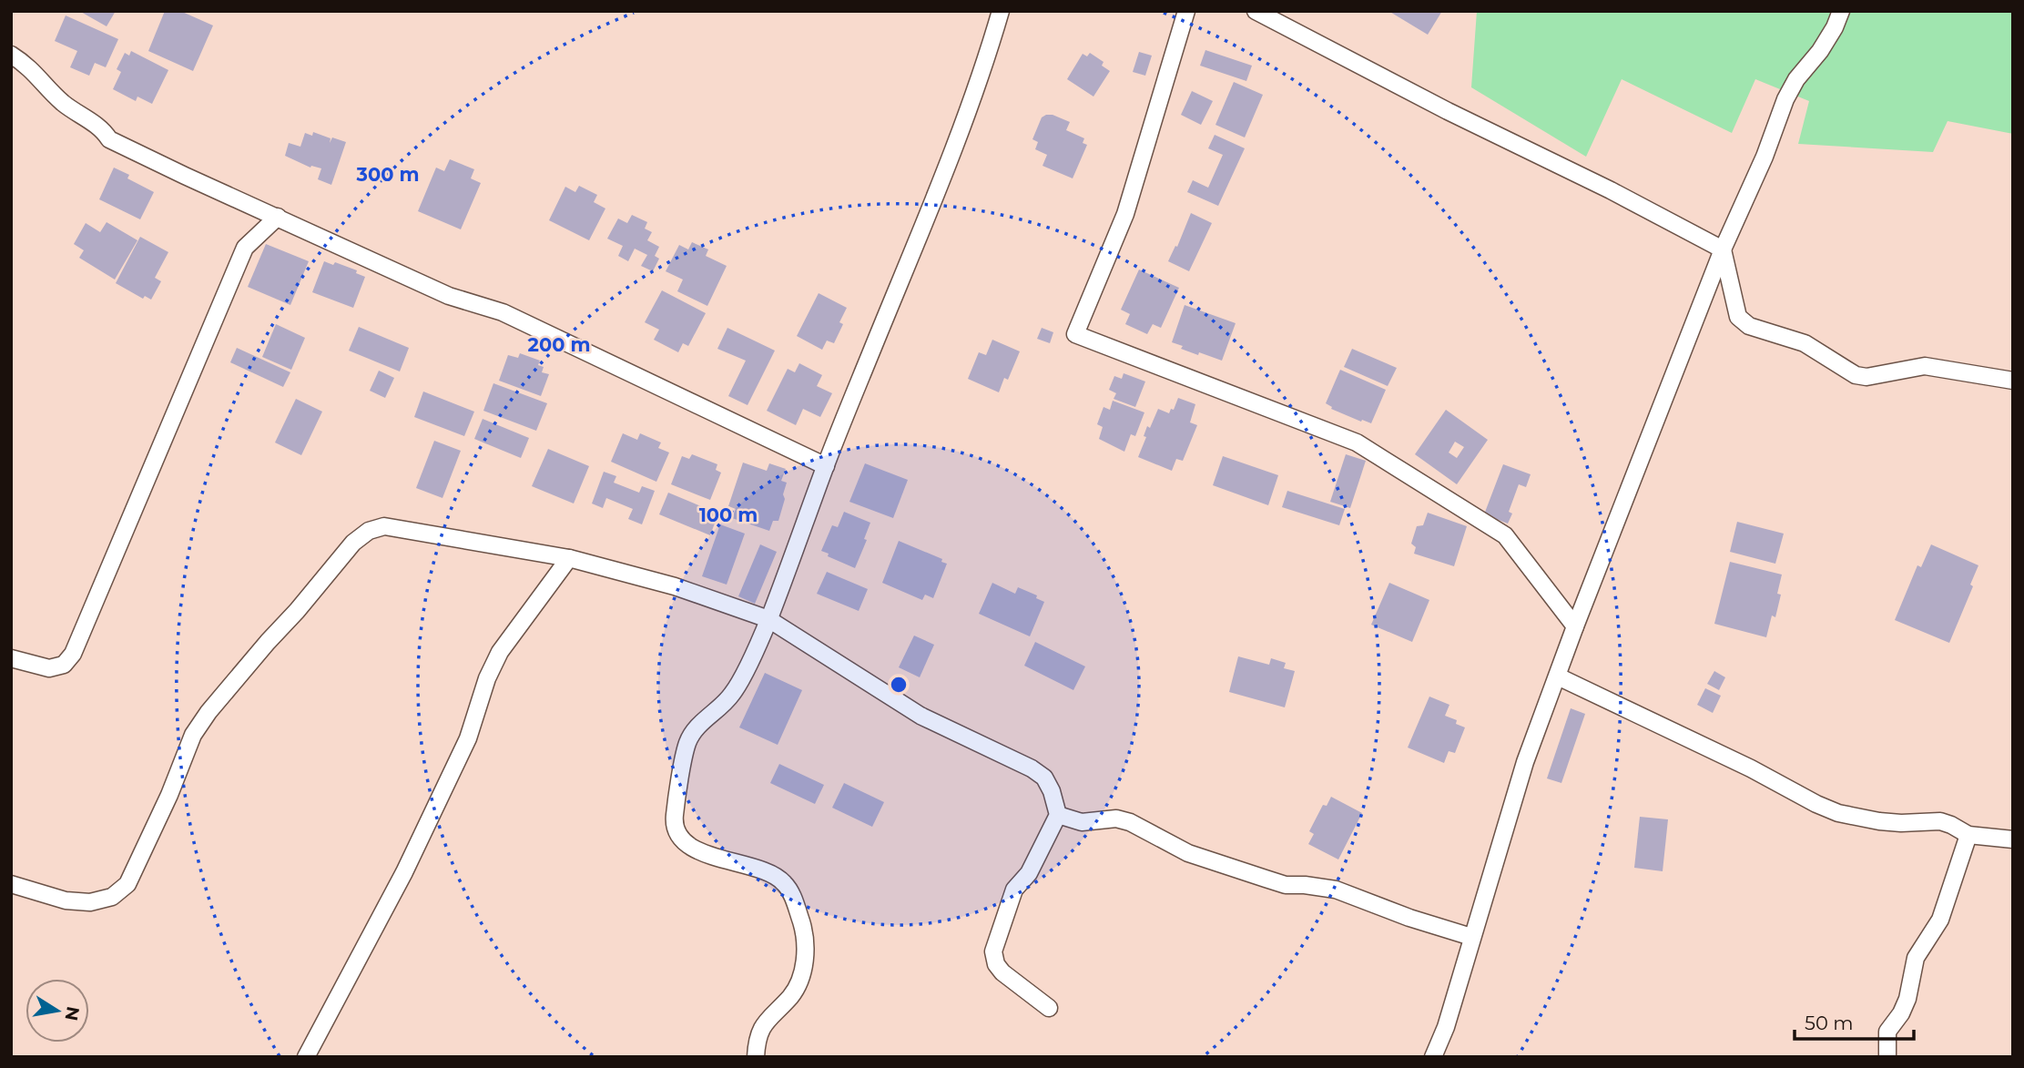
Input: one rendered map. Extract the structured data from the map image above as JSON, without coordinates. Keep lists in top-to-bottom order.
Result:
{
  "scale_bar": "50 m",
  "north": "right",
  "rings": ["300 m", "200 m", "100 m"]
}
